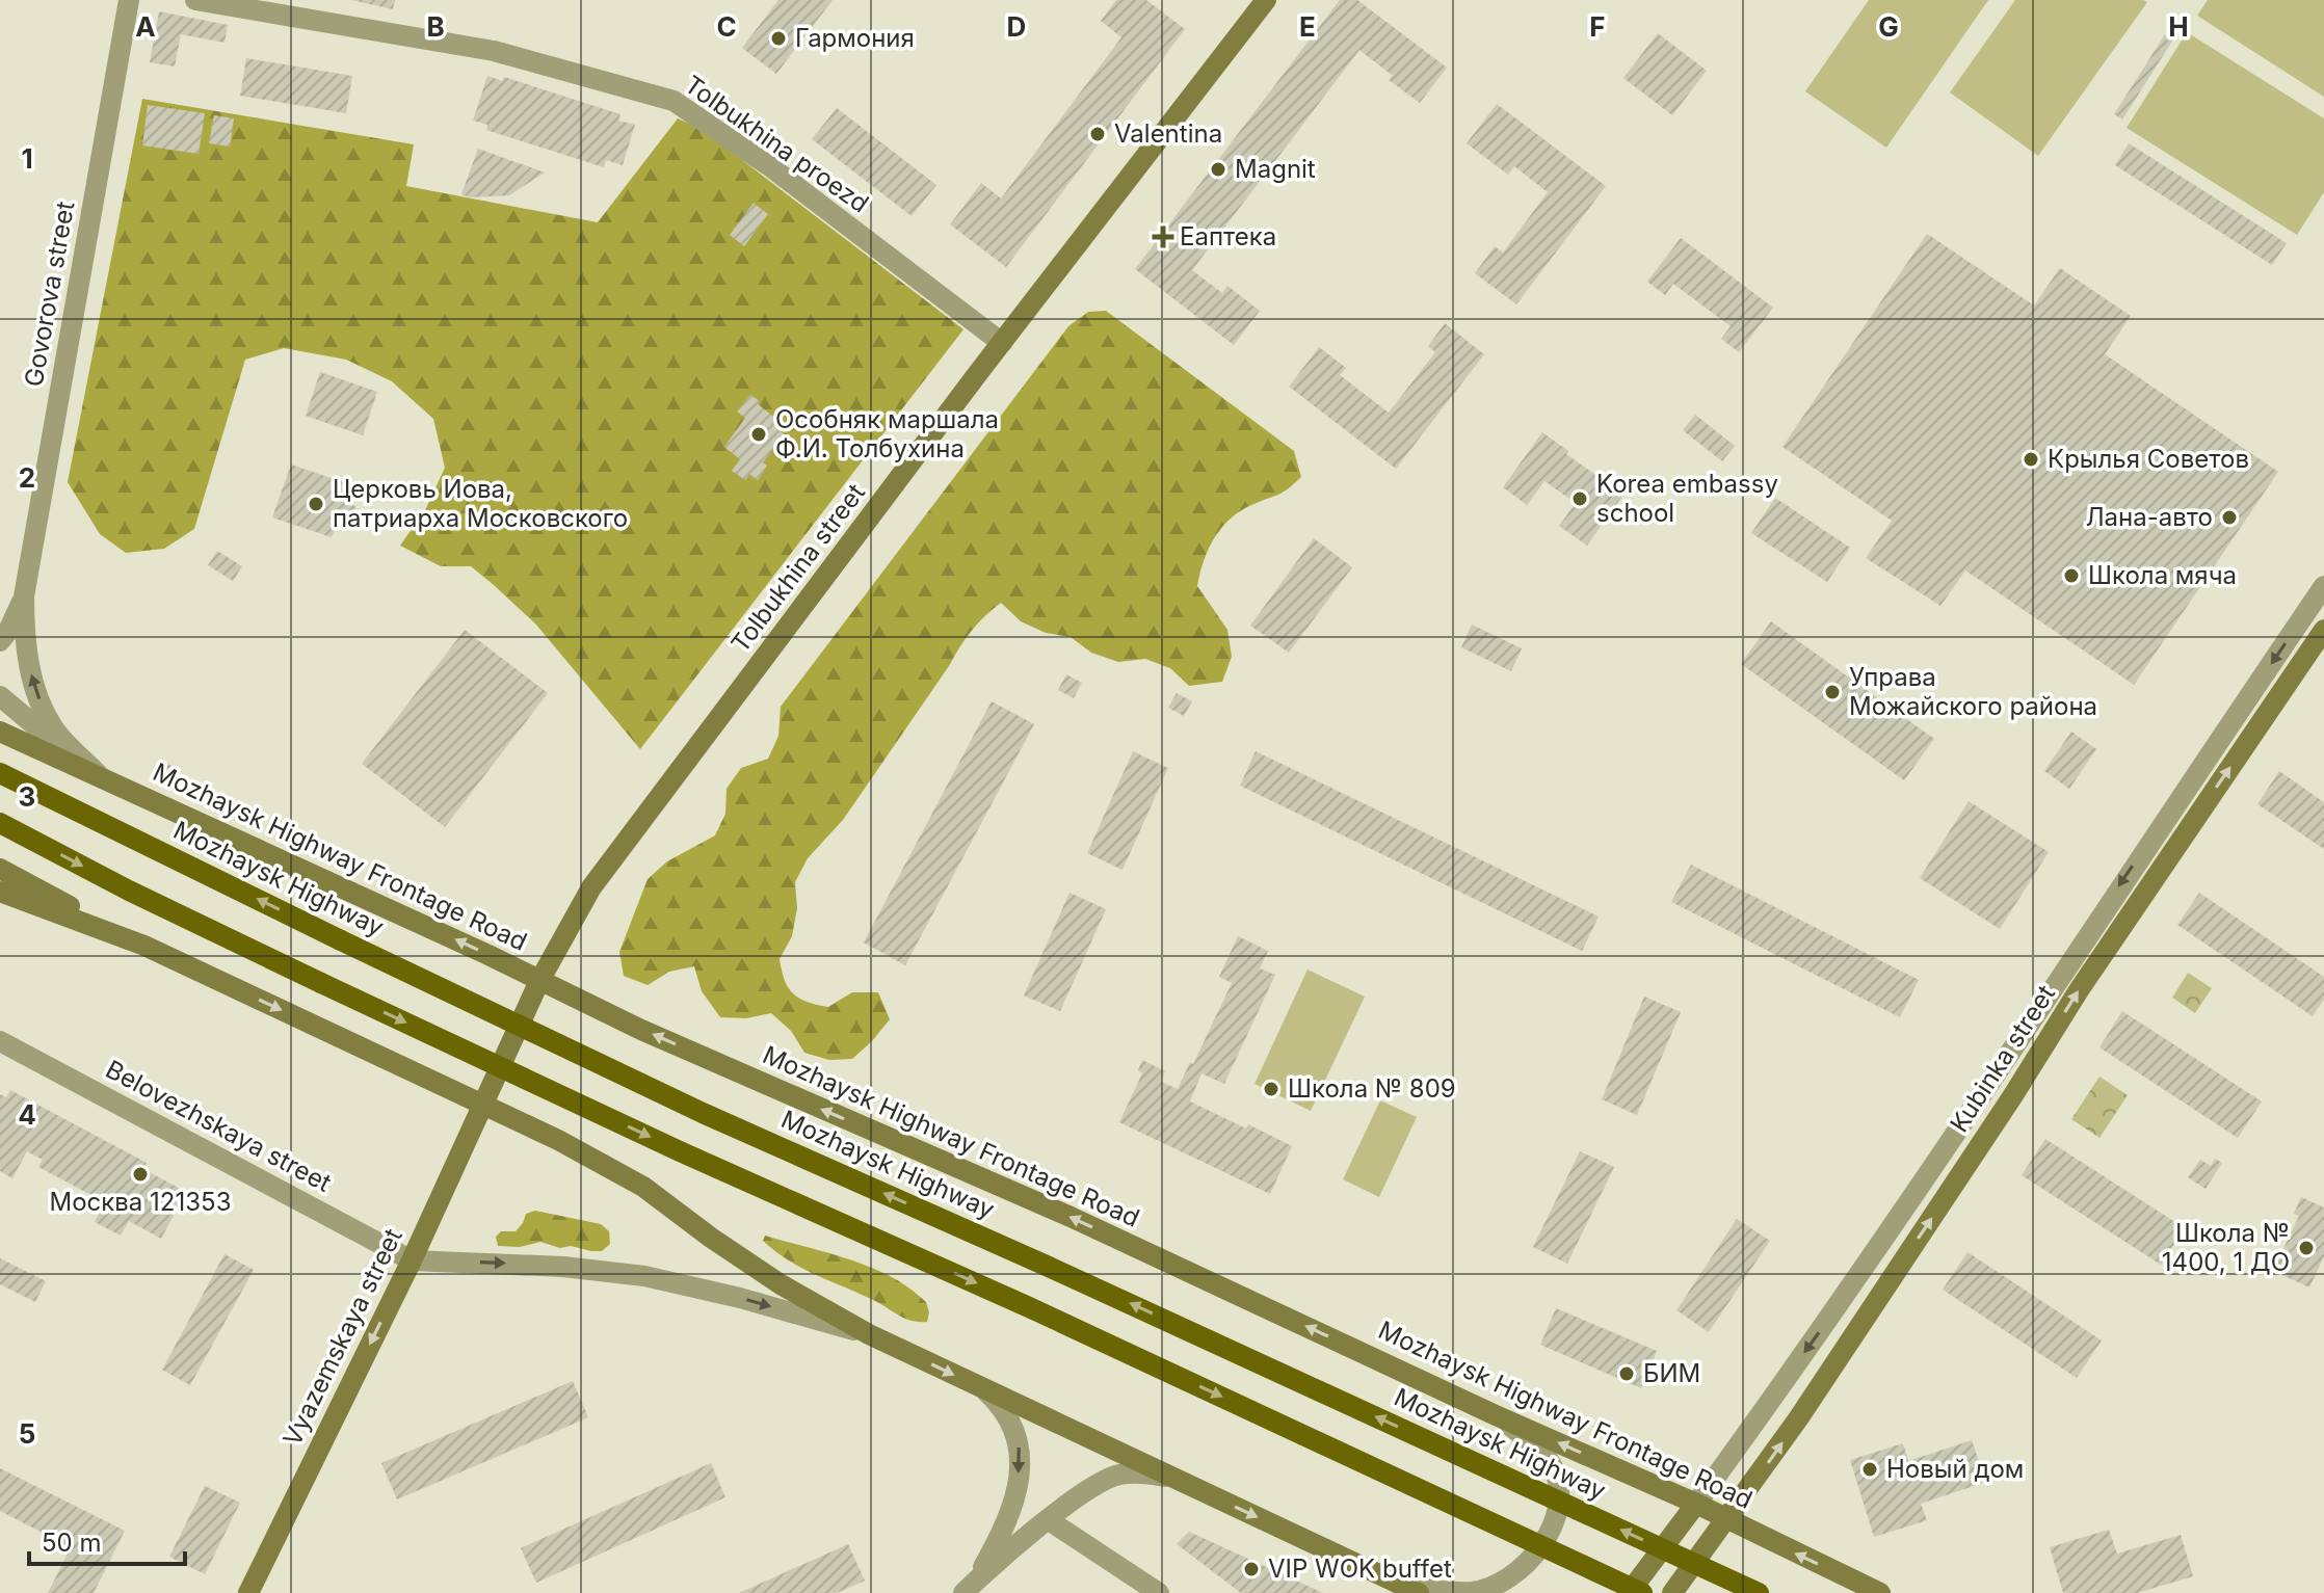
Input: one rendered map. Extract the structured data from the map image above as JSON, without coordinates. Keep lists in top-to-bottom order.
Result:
{
  "streets": {
    "main road": [
      "Tolbukhina street",
      "Mozhaysk Highway Frontage Road",
      "Mozhaysk Highway",
      "Kubinka street",
      "Vyazemskaya street"
    ],
    "street": ["Tolbukhina proezd", "Govorova street", "Belovezhskaya street"]
  },
  "crossings": [
    ["Tolbukhina proezd", "Tolbukhina street"],
    ["Govorova street", "Mozhaysk Highway Frontage Road"],
    ["Tolbukhina street", "Mozhaysk Highway Frontage Road"],
    ["Tolbukhina street", "Vyazemskaya street"],
    ["Mozhaysk Highway Frontage Road", "Kubinka street"],
    ["Belovezhskaya street", "Vyazemskaya street"]
  ],
  "one_way": ["Kubinka street", "Vyazemskaya street"],
  "places": {
    "other": [
      "Гармония",
      "Valentina",
      "Magnit",
      "Особняк маршала Ф.И. Толбухина",
      "Крылья Советов",
      "Korea embassy school",
      "Церковь Иова, патриарха Московского",
      "Лана-авто",
      "Школа мяча",
      "Управа Можайского района",
      "Школа № 809",
      "Москва 121353",
      "Школа № 1400, 1 ДО",
      "БИМ",
      "Новый дом",
      "VIP WOK buffet"
    ],
    "health": ["Еаптека"]
  },
  "scale_bar": "50 m",
  "grid": {
    "columns": [
      "A",
      "B",
      "C",
      "D",
      "E",
      "F",
      "G",
      "H"
    ],
    "rows": [
      "1",
      "2",
      "3",
      "4",
      "5"
    ]
  }
}
